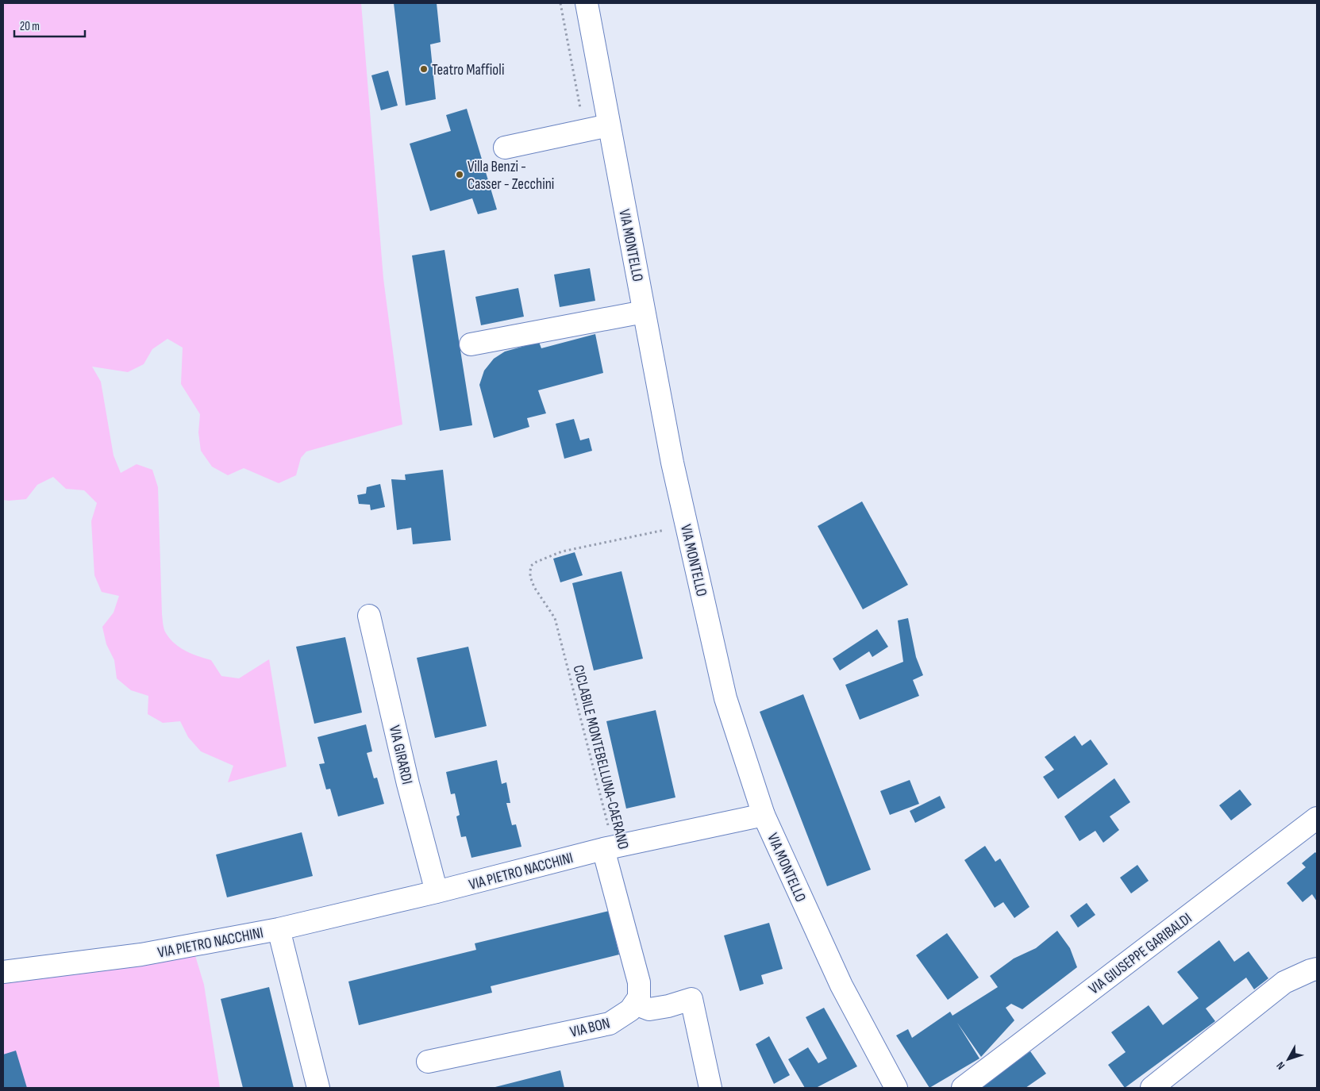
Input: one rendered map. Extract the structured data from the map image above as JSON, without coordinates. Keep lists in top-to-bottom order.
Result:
{
  "streets": {
    "street": [
      "VIA MONTELLO",
      "VIA GIRARDI",
      "VIA PIETRO NACCHINI",
      "VIA GIUSEPPE GARIBALDI",
      "VIA BON"
    ],
    "path": ["CICLABILE MONTEBELLUNA-CAERANO"]
  },
  "crossings": [
    ["VIA MONTELLO", "VIA PIETRO NACCHINI"],
    ["VIA GIRARDI", "VIA PIETRO NACCHINI"],
    ["CICLABILE MONTEBELLUNA-CAERANO", "VIA PIETRO NACCHINI"]
  ],
  "places": ["Teatro Maffioli", "Villa Benzi - Casser - Zecchini"],
  "scale_bar": "20 m",
  "north": "bottom left"
}
